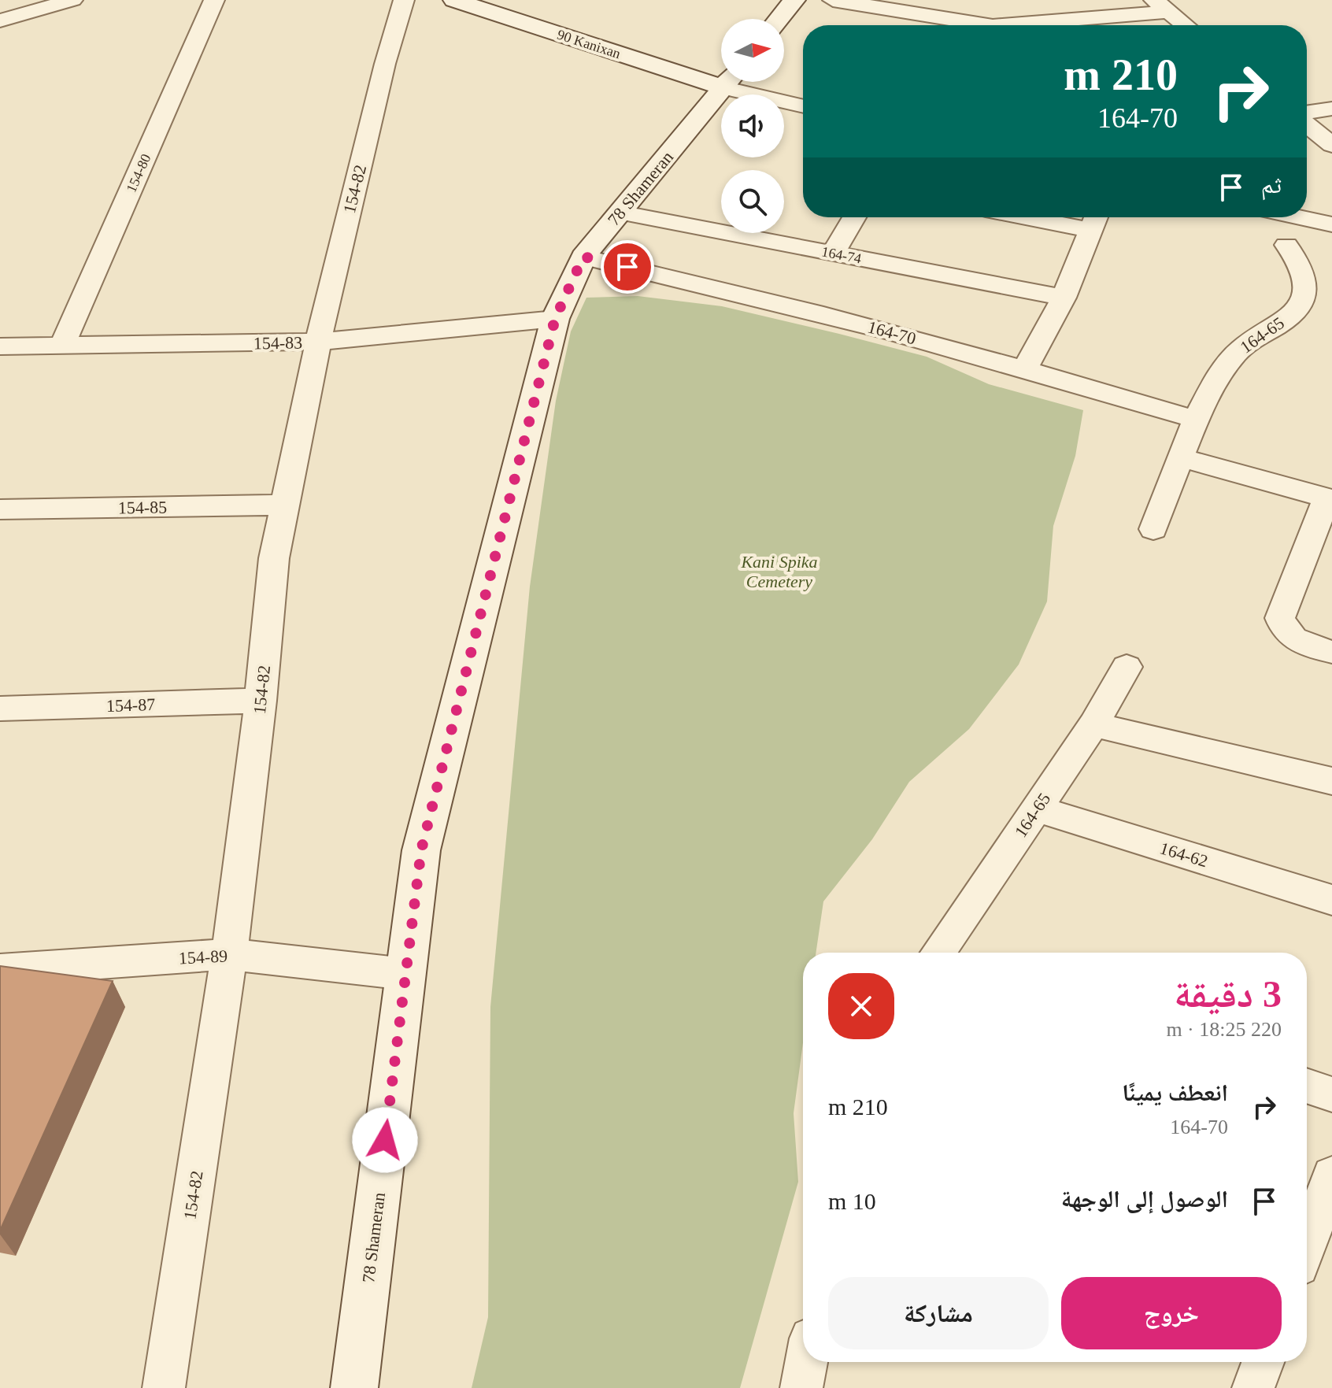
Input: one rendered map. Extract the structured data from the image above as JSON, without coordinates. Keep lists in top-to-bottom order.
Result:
{
  "streets": {
    "street": [
      "90 Kanixan",
      "154-80",
      "78 Shameran",
      "154-82",
      "164-74",
      "164-70",
      "164-65",
      "154-83",
      "154-85",
      "154-87",
      "164-62",
      "154-89"
    ]
  },
  "crossings": [
    ["154-80", "154-83"],
    ["78 Shameran", "164-74"],
    ["78 Shameran", "164-70"],
    ["78 Shameran", "154-83"],
    ["78 Shameran", "154-89"],
    ["154-82", "154-83"],
    ["154-82", "154-85"],
    ["154-82", "154-87"],
    ["154-82", "154-89"],
    ["164-70", "164-65"],
    ["164-65", "164-62"]
  ],
  "parks": ["Kani Spika Cemetery"],
  "north": "right",
  "page": {
    "turn": ["210 m", "164-70"],
    "then": "ثم",
    "heading": ["3 دقيقة", "220 m · 18:25"],
    "list": [
      {
        "name": "انعطف يمينًا",
        "note": "164-70",
        "value": "210 m"
      },
      {
        "name": "الوصول إلى الوجهة",
        "value": "10 m"
      }
    ],
    "buttons": ["خروج", "مشاركة"]
  }
}
